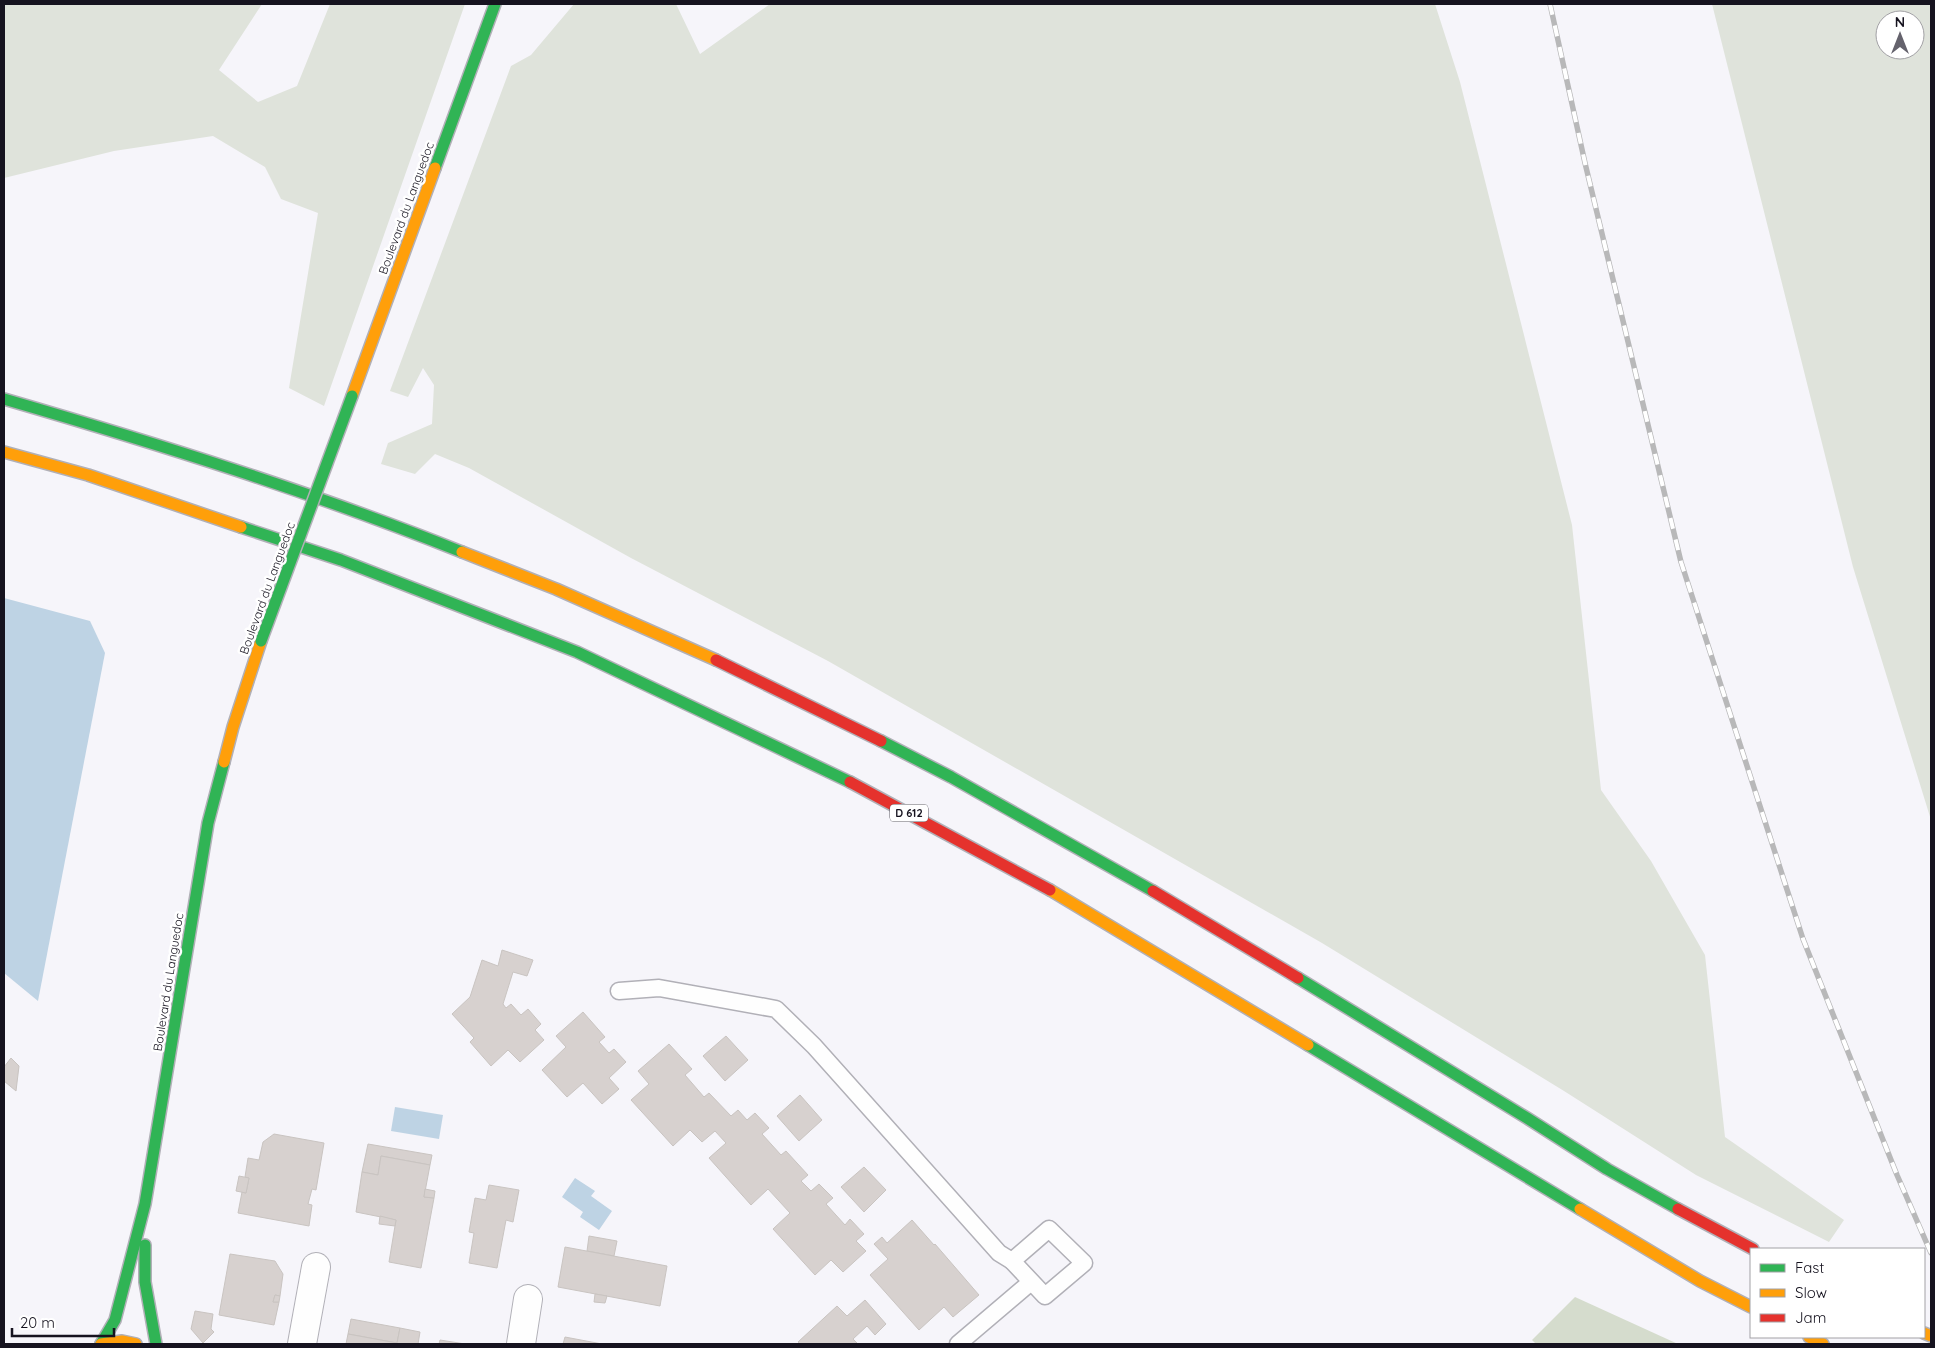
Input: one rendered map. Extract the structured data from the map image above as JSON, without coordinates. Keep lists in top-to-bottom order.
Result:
{
  "streets": {
    "main road": ["Boulevard du Languedoc", "D 612"]
  },
  "legend": ["Fast", "Slow", "Jam"],
  "scale_bar": "20 m",
  "north": "top"
}
